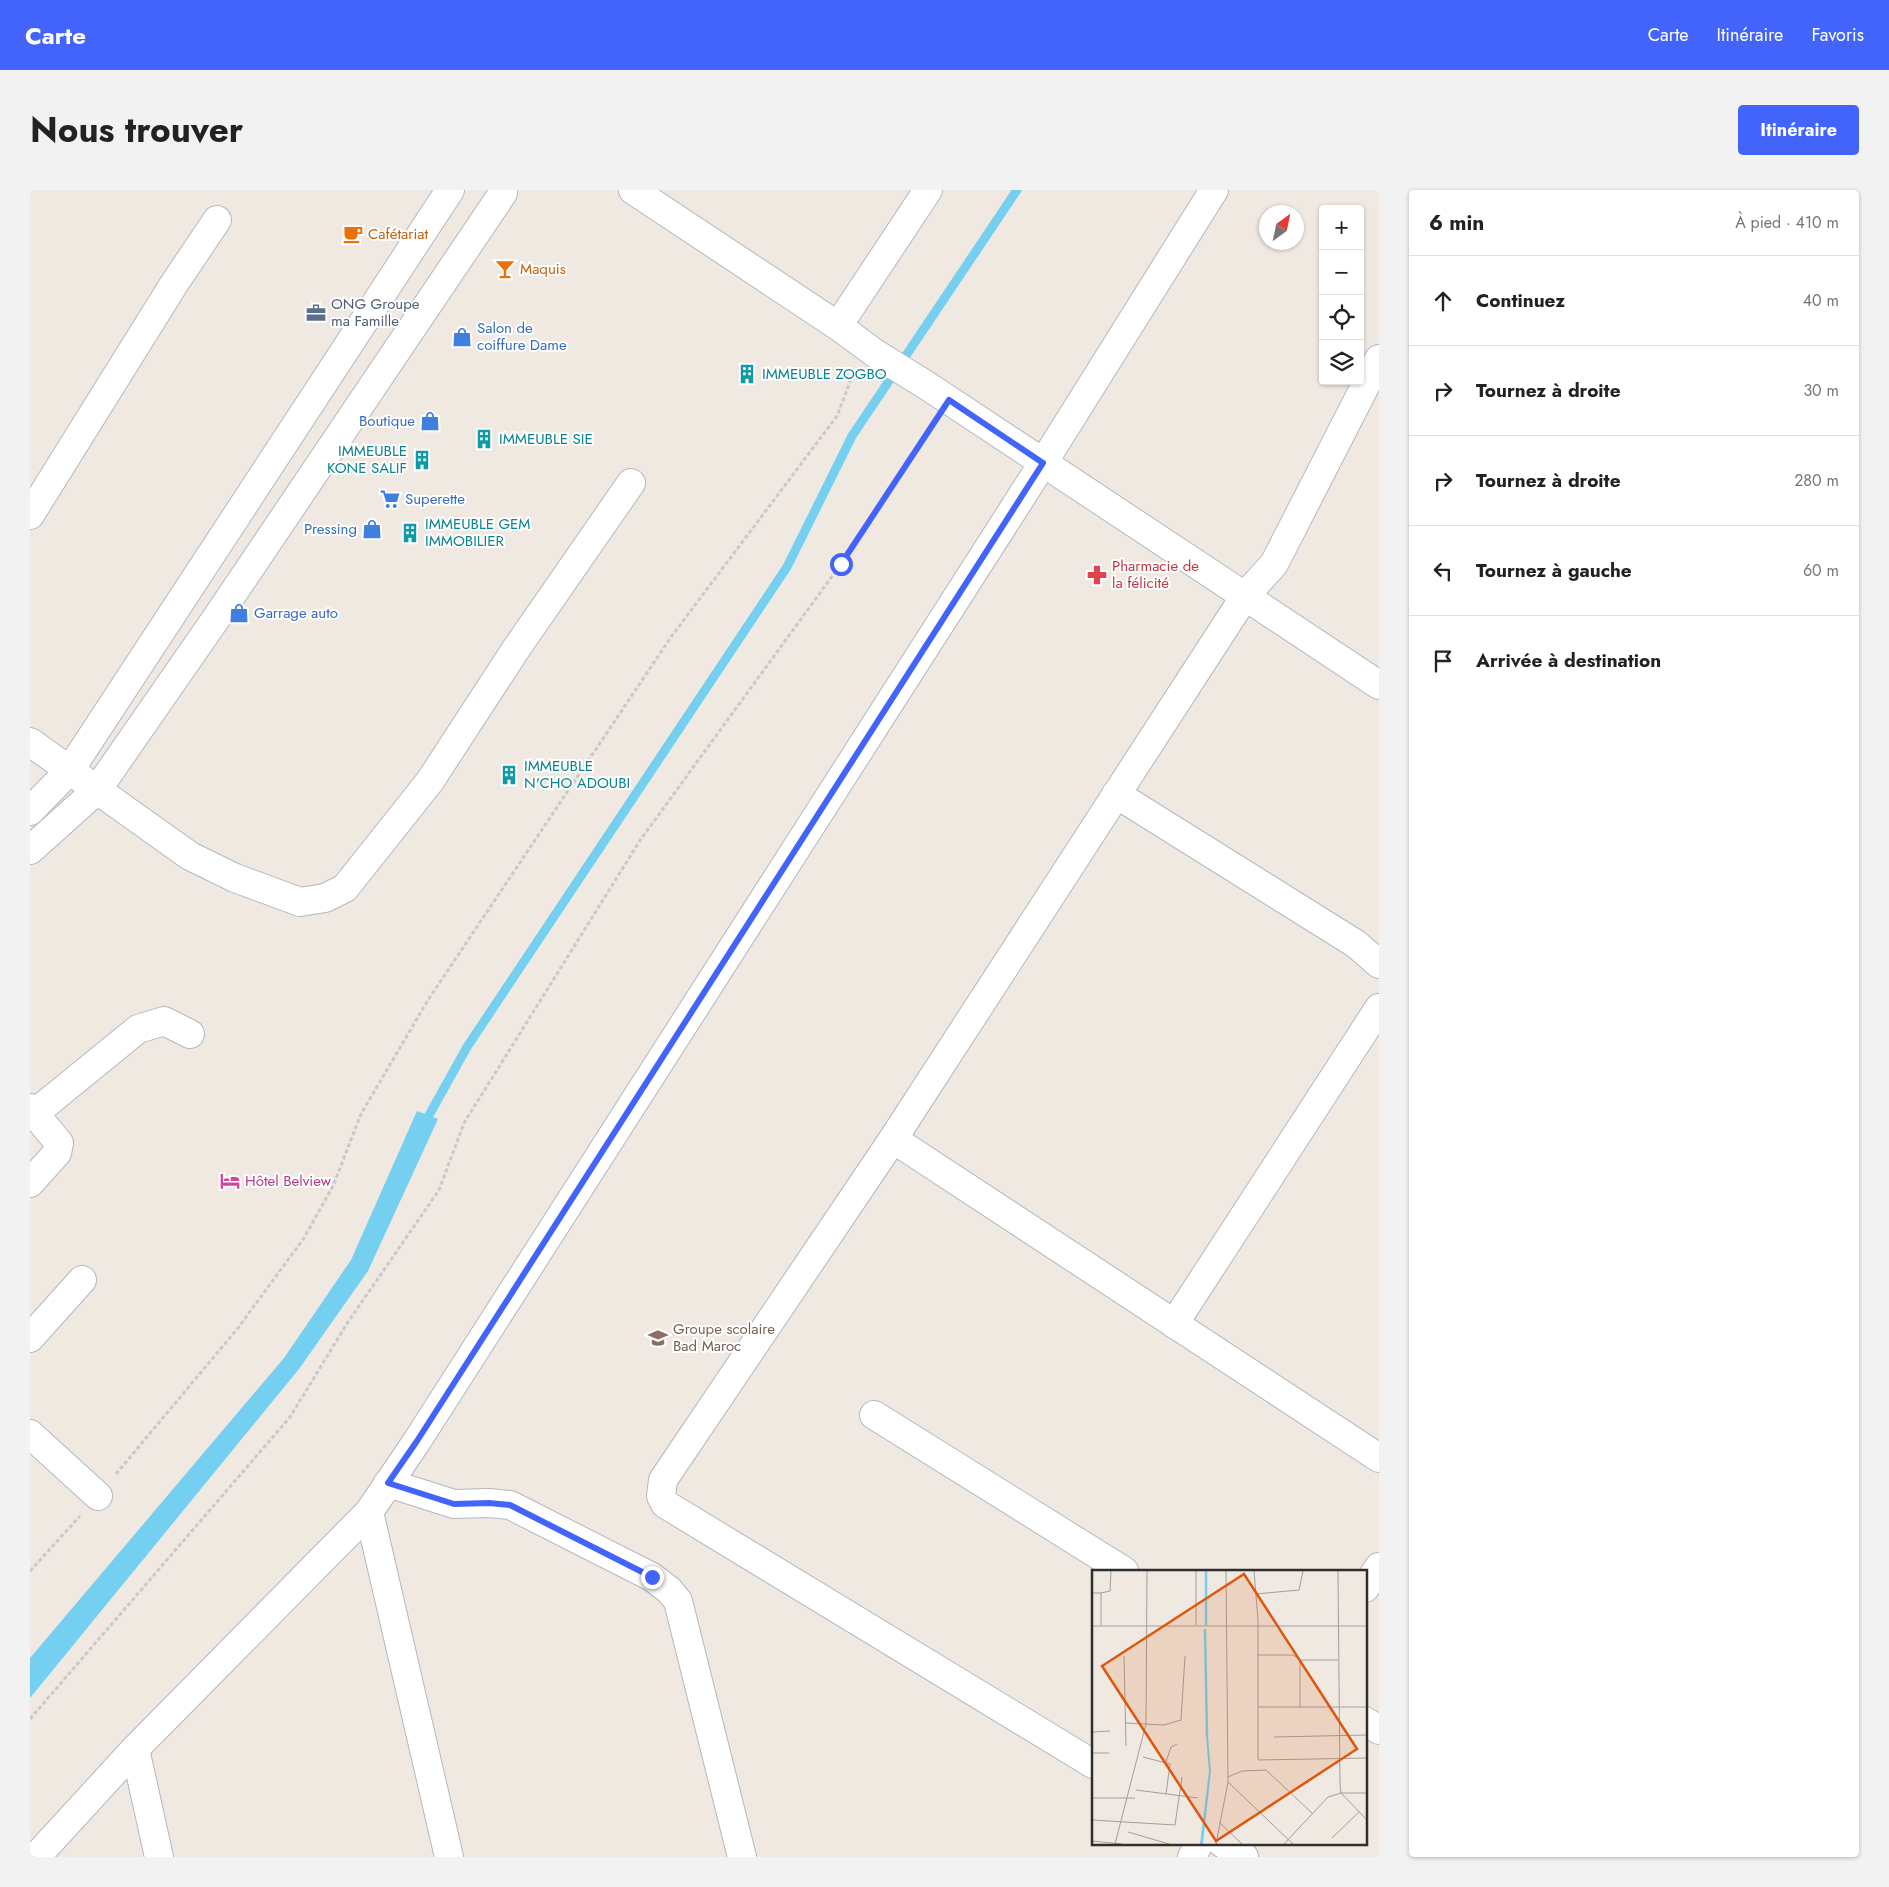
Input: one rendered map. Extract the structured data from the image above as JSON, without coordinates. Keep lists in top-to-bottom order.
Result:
{
  "places": {
    "cafe": ["Cafétariat"],
    "bar": ["Maquis"],
    "office": ["ONG Groupe ma Famille"],
    "shop": [
      "Salon de coiffure Dame",
      "Boutique",
      "Pressing",
      "Garrage auto"
    ],
    "building": [
      "IMMEUBLE ZOGBO",
      "IMMEUBLE SIE",
      "IMMEUBLE KONE SALIF",
      "IMMEUBLE GEM IMMOBILIER",
      "IMMEUBLE N'CHO ADOUBI"
    ],
    "supermarket": ["Superette"],
    "pharmacy": ["Pharmacie de la félicité"],
    "hotel": ["Hôtel Belview"],
    "school or university": ["Groupe scolaire Bad Maroc"]
  },
  "north": "top right",
  "page": {
    "header": "Carte",
    "nav": ["Carte", "Itinéraire", "Favoris"],
    "title": "Nous trouver",
    "buttons": "Itinéraire",
    "heading": ["6 min", "À pied · 410 m"],
    "map_buttons": ["+", "−"],
    "list": [
      ["Continuez", "40 m"],
      ["Tournez à droite", "30 m"],
      ["Tournez à droite", "280 m"],
      ["Tournez à gauche", "60 m"],
      "Arrivée à destination"
    ]
  }
}
